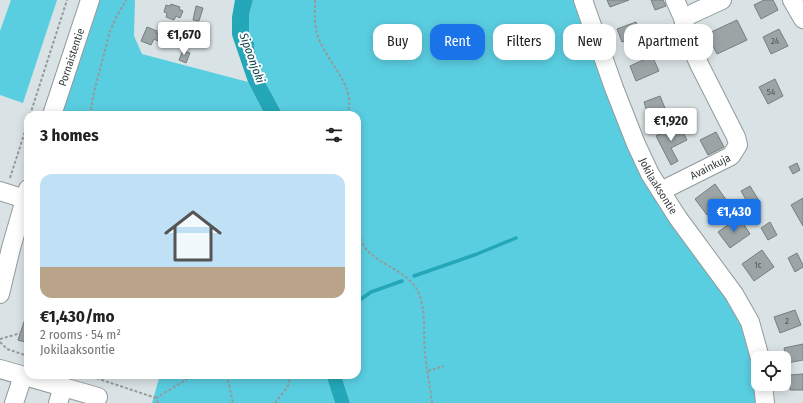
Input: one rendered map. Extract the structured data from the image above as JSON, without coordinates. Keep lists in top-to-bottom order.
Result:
{
  "streets": {
    "street": ["Pornaistentie", "Avainkuja", "Jokilaaksontie"]
  },
  "crossings": [
    ["Avainkuja", "Jokilaaksontie"]
  ],
  "water": ["Sipoonjoki"],
  "house_numbers": [
    "24",
    "54",
    "1c",
    "2"
  ],
  "page": {
    "price": ["€1,670", "€1,920", "€1,430"],
    "chip": [
      "Buy",
      "Rent",
      "Filters",
      "New",
      "Apartment"
    ],
    "heading": "3 homes",
    "list": [
      {
        "name": "€1,430/mo",
        "note": "2 rooms · 54 m² · Jokilaaksontie"
      }
    ]
  }
}
